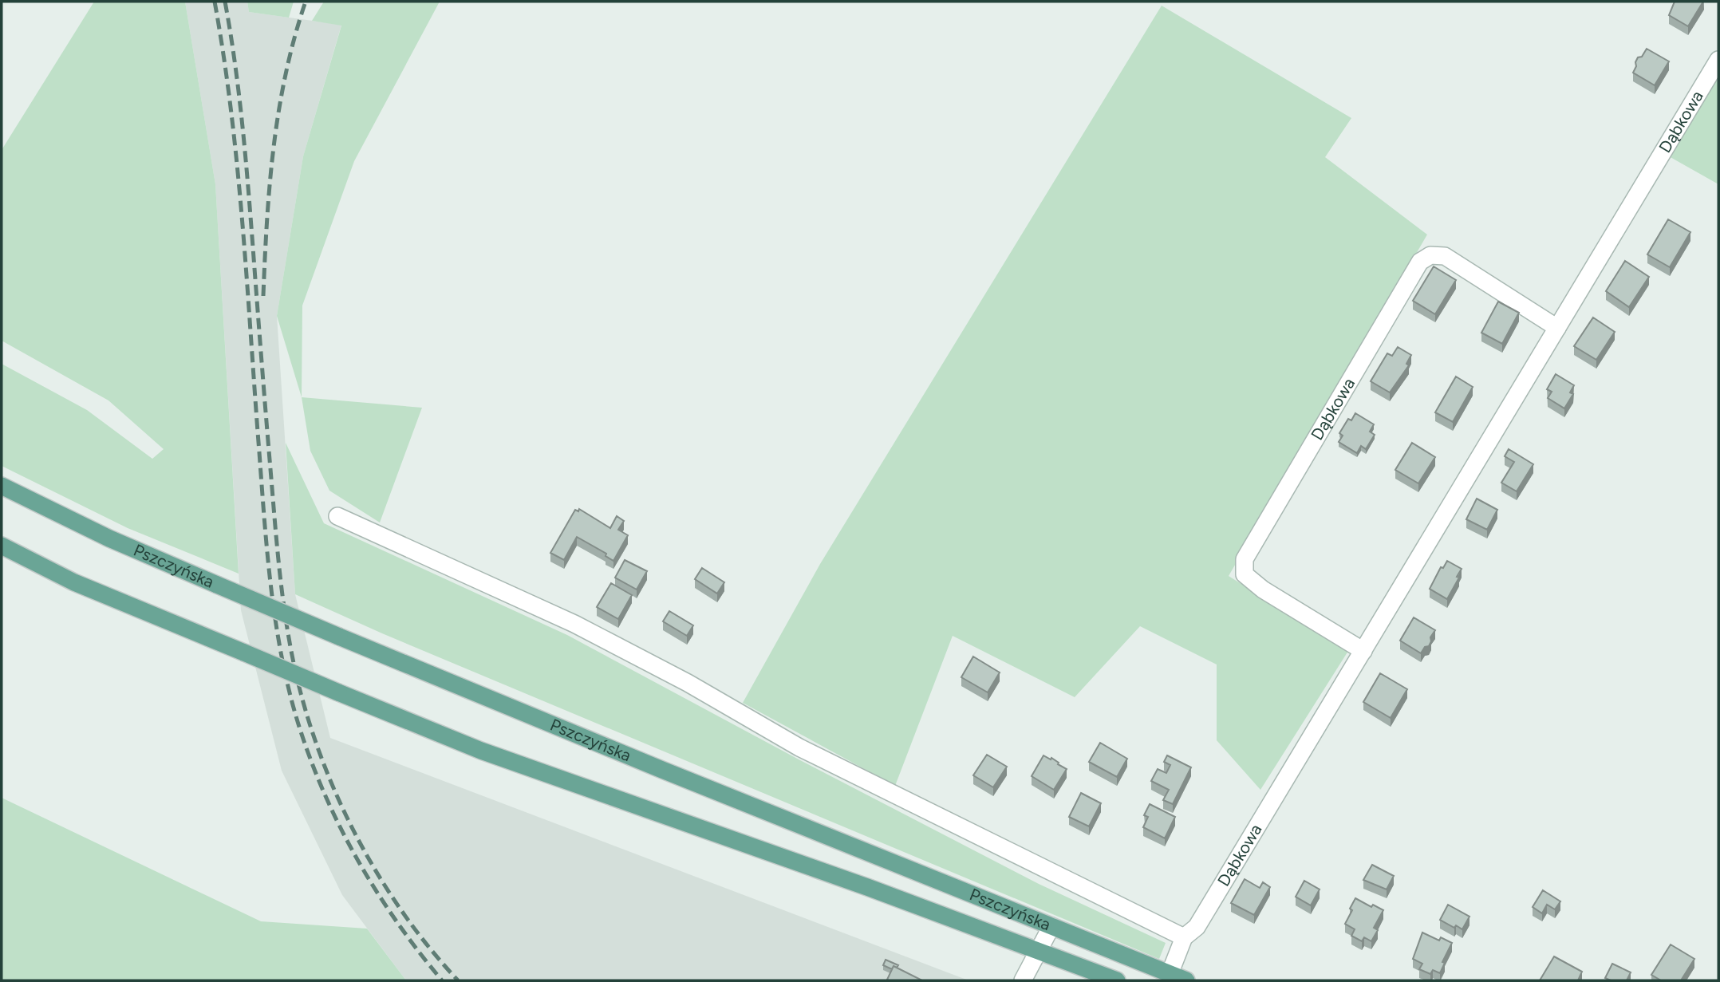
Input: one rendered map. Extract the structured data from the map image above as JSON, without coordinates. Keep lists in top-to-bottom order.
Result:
{
  "streets": {
    "main road": ["Pszczyńska"],
    "street": ["Dąbkowa"]
  },
  "crossings": [
    ["Dąbkowa", "Pszczyńska"]
  ]
}
